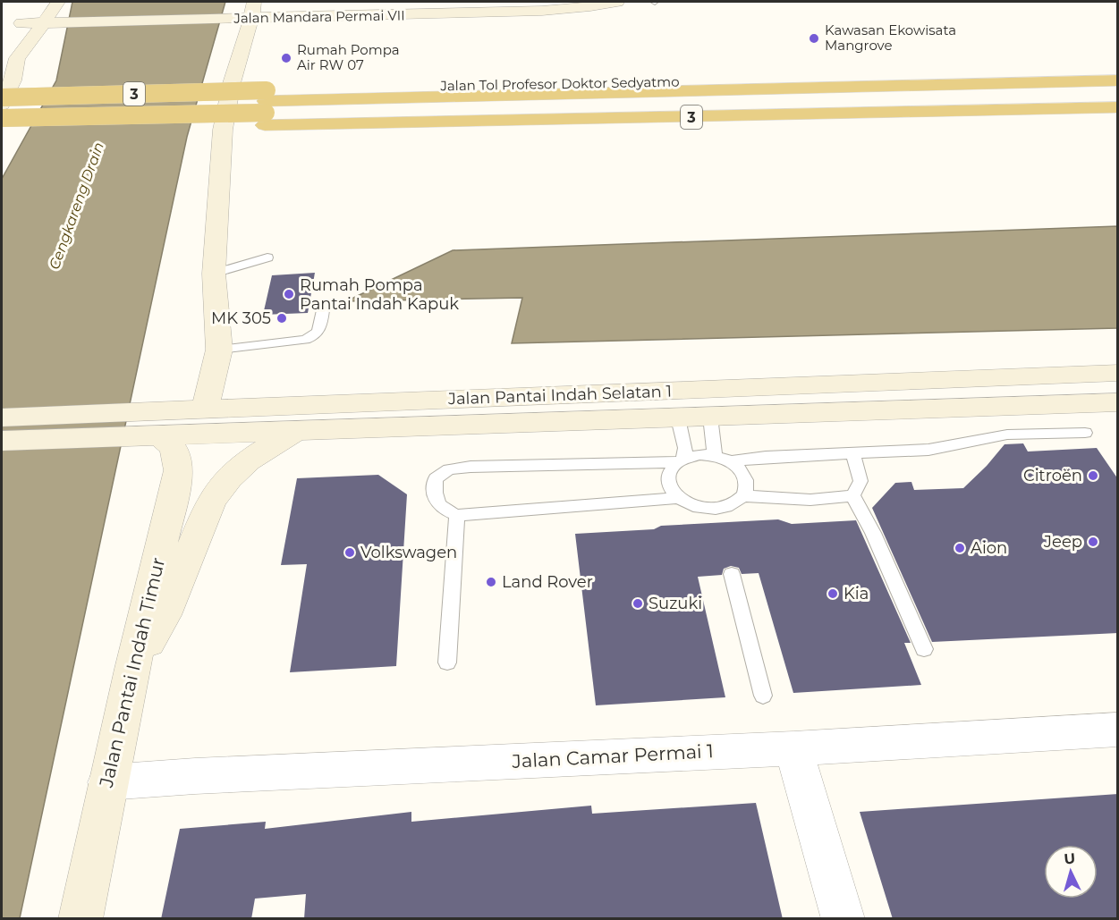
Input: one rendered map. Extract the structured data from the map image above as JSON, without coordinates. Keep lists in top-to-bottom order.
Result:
{
  "streets": {
    "highway": ["Jalan Tol Profesor Doktor Sedyatmo", "3"],
    "main road": ["Jalan Mandara Permai VII", "Jalan Pantai Indah Selatan 1", "Jalan Pantai Indah Timur"],
    "street": ["Jalan Camar Permai 1"]
  },
  "crossings": [
    ["Jalan Pantai Indah Selatan 1", "Jalan Pantai Indah Timur"],
    ["Jalan Pantai Indah Timur", "Jalan Camar Permai 1"]
  ],
  "water": ["Cengkareng Drain"],
  "places": [
    "Kawasan Ekowisata Mangrove",
    "Rumah Pompa Air RW 07",
    "Rumah Pompa Pantai Indah Kapuk",
    "MK 305",
    "Citroën",
    "Jeep",
    "Aion",
    "Volkswagen",
    "Land Rover",
    "Kia",
    "Suzuki"
  ],
  "north": "top"
}
